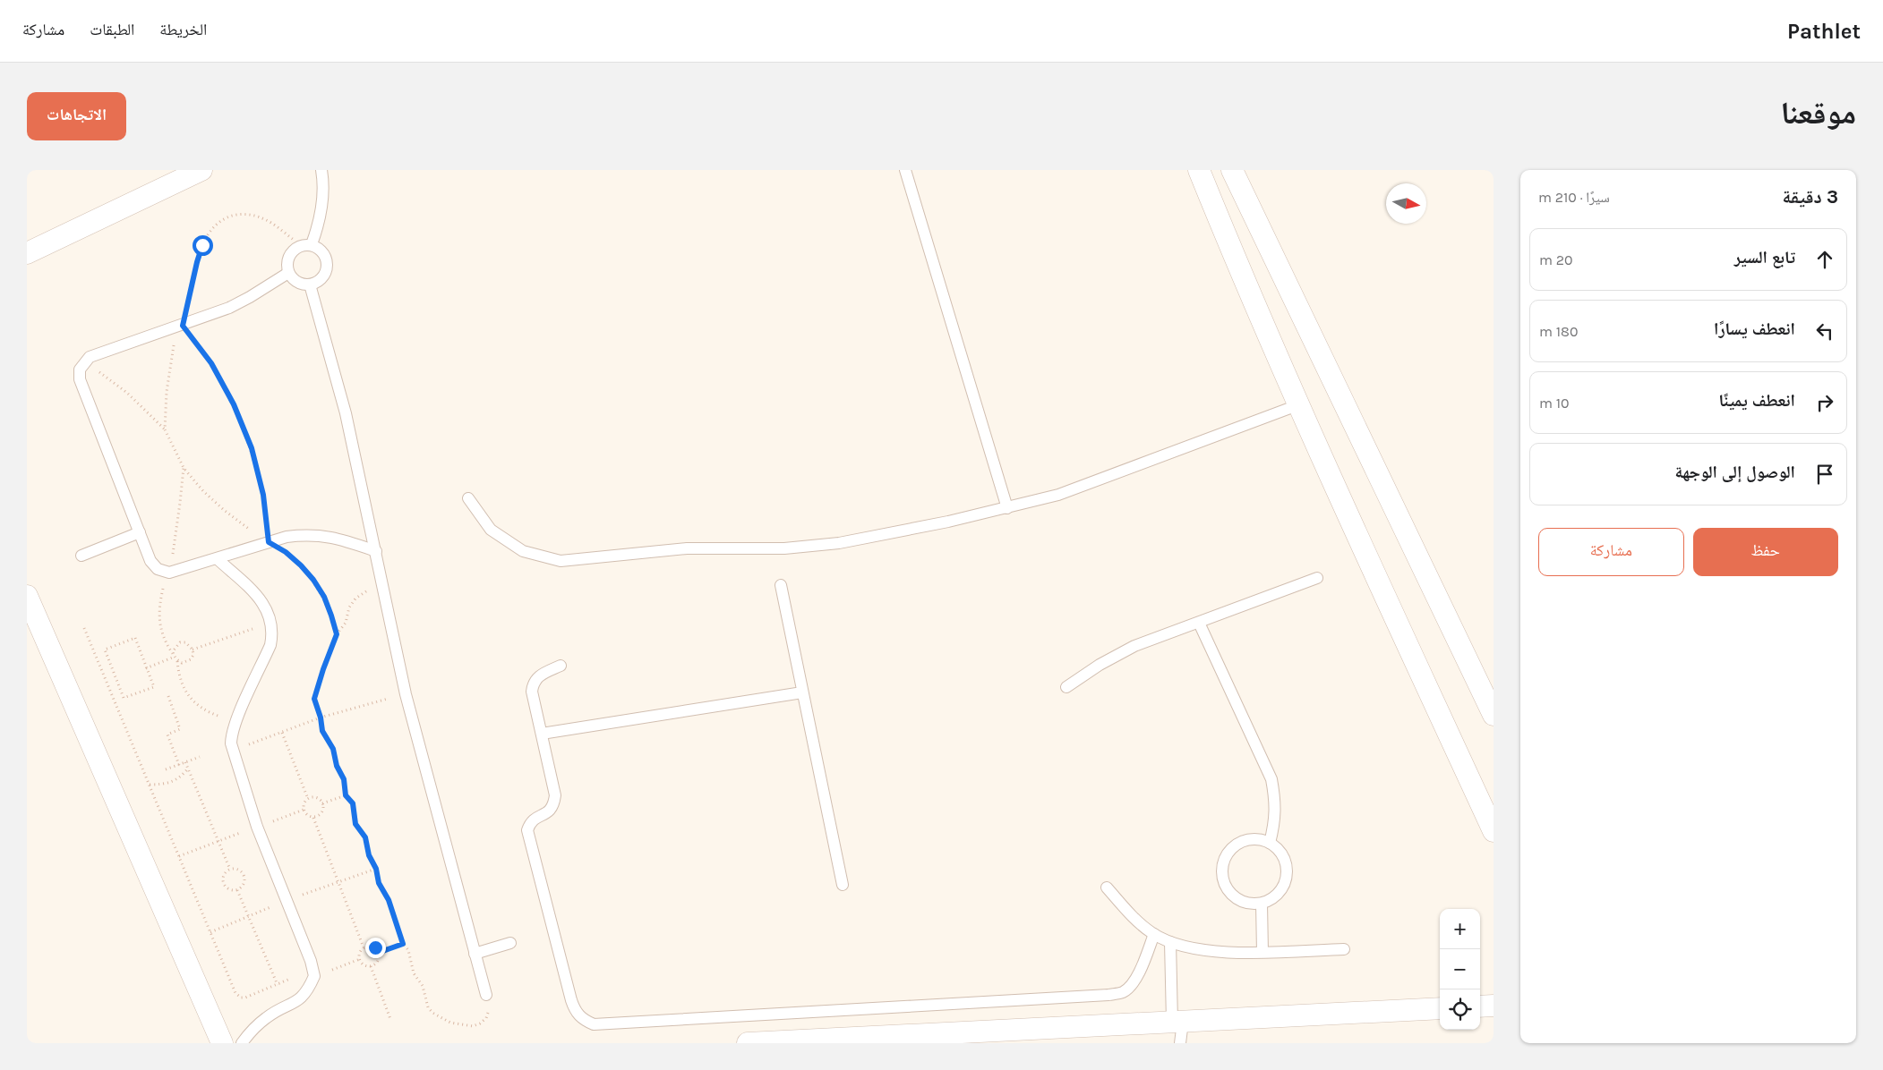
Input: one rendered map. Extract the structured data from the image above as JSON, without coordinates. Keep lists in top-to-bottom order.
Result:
{
  "north": "right",
  "page": {
    "header": "Pathlet",
    "nav": ["الخريطة", "الطبقات", "مشاركة"],
    "title": "موقعنا",
    "buttons": [
      "الاتجاهات",
      ["حفظ", "مشاركة"]
    ],
    "heading": ["3 دقيقة", "سيرًا · 210 m"],
    "list": [
      ["تابع السير", "20 m"],
      ["انعطف يسارًا", "180 m"],
      ["انعطف يمينًا", "10 m"],
      "الوصول إلى الوجهة"
    ],
    "map_buttons": ["+", "−"]
  }
}
